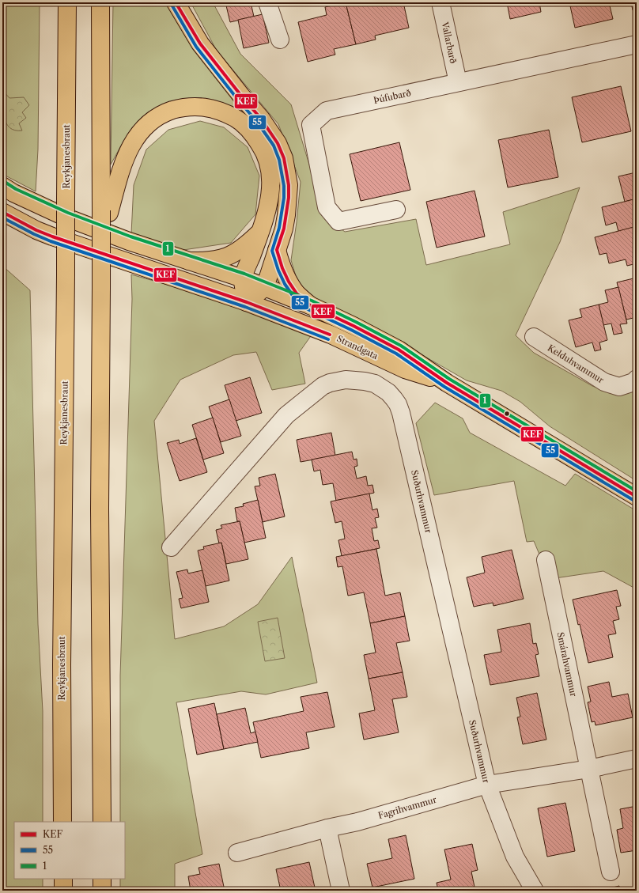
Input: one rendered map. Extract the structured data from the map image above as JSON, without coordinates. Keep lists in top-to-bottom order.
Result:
{
  "streets": {
    "main road": ["Reykjanesbraut", "Strandgata"],
    "street": [
      "Vallarbarð",
      "Þúfubarð",
      "Kelduhvammur",
      "Suðurhvammur",
      "Smárahvammur",
      "Fagrihvammur"
    ]
  },
  "crossings": [
    ["Vallarbarð", "Þúfubarð"],
    ["Suðurhvammur", "Fagrihvammur"]
  ],
  "lines": ["transit line KEF", "transit line 55", "transit line 1"],
  "legend": ["KEF", "55", "1"]
}
